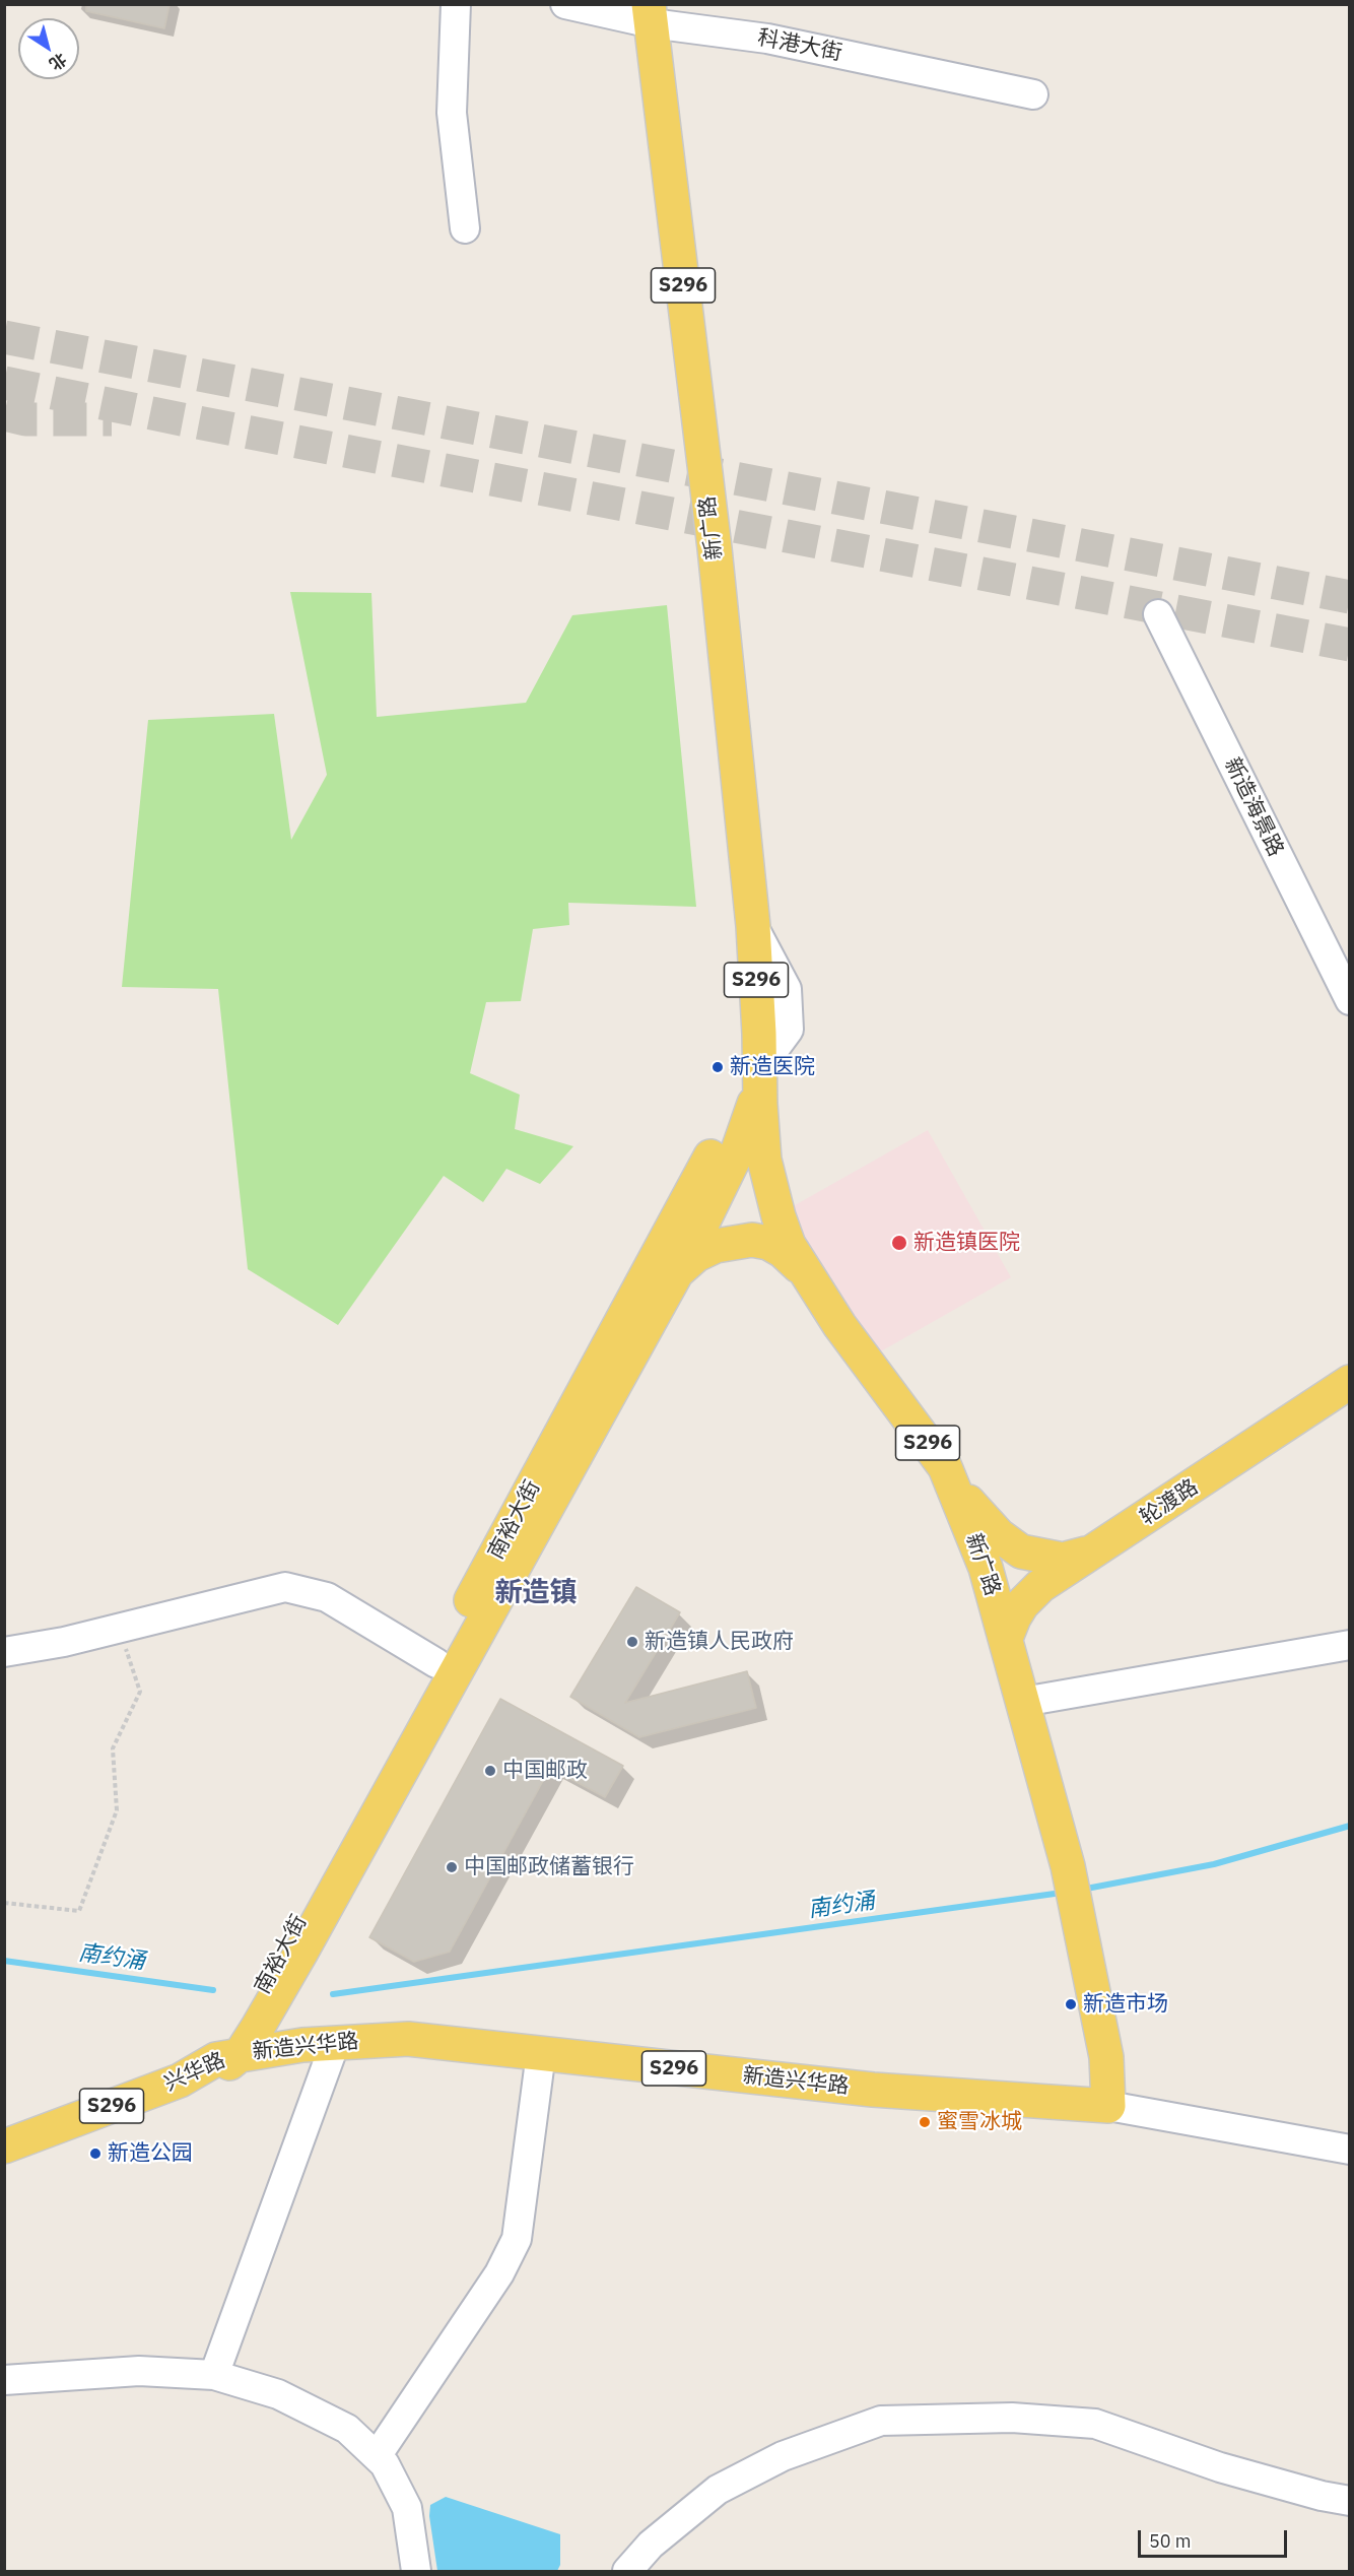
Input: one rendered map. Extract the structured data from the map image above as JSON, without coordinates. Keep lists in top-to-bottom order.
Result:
{
  "streets": {
    "main road": [
      "S296",
      "新广路",
      "轮渡路",
      "南裕大街",
      "新造兴华路",
      "兴华路"
    ],
    "street": ["科港大街", "新造海景路"]
  },
  "crossings": [
    ["科港大街", "新广路"],
    ["S296", "新广路"],
    ["S296", "南裕大街"],
    ["新广路", "轮渡路"],
    ["新广路", "南裕大街"],
    ["新广路", "新造兴华路"],
    ["南裕大街", "新造兴华路"],
    ["南裕大街", "兴华路"],
    ["新造兴华路", "兴华路"]
  ],
  "districts": ["新造镇"],
  "water": ["南约涌"],
  "places": [
    "新造医院",
    "新造镇医院",
    "新造镇人民政府",
    "中国邮政",
    "中国邮政储蓄银行",
    "新造市场",
    "蜜雪冰城",
    "新造公园"
  ],
  "scale_bar": "50 m",
  "north": "bottom right"
}
